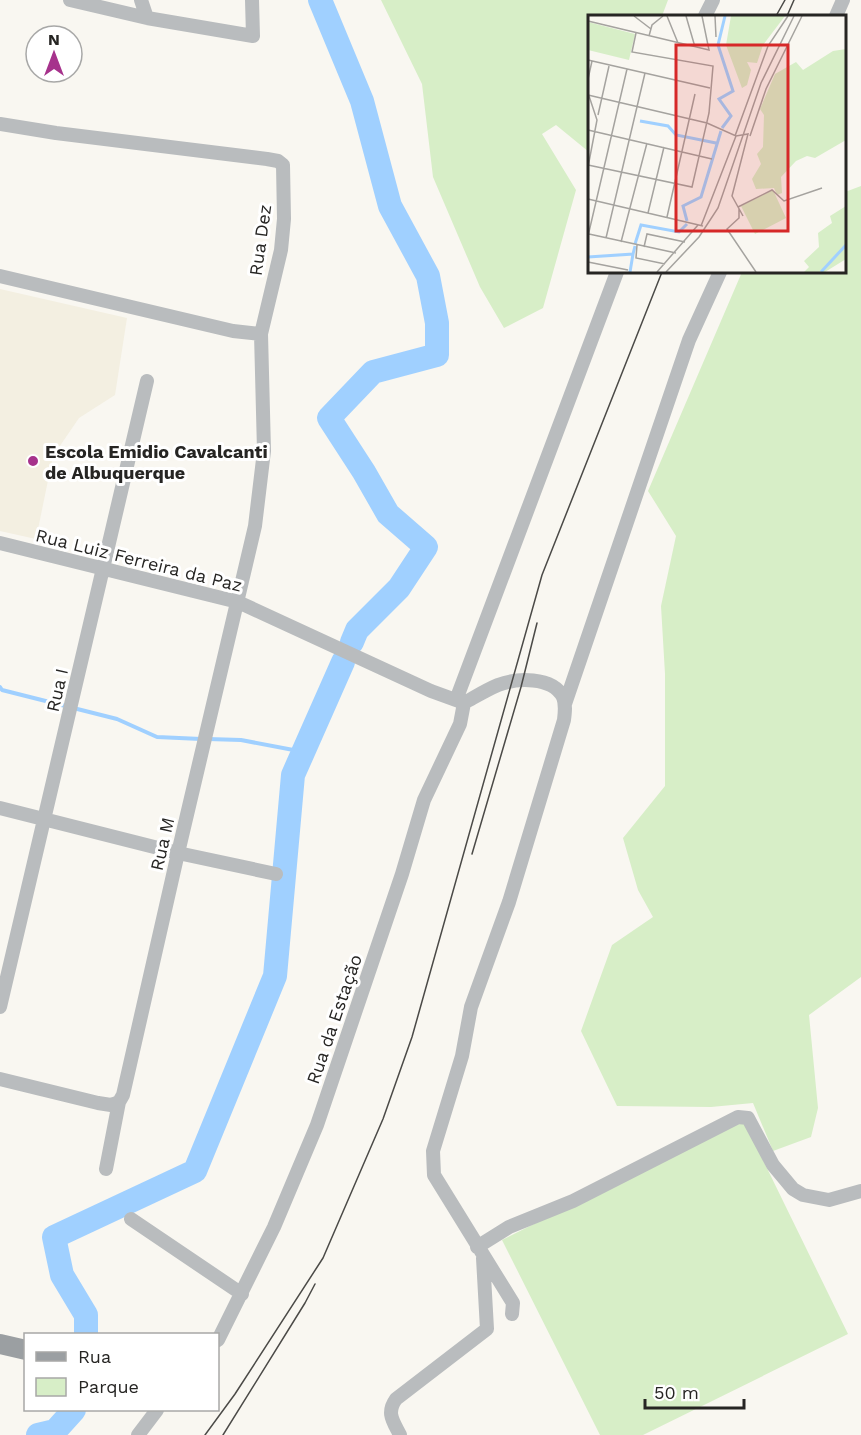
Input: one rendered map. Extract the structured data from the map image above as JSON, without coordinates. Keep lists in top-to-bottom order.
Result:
{
  "streets": {
    "street": [
      "Rua Dez",
      "Rua Luiz Ferreira da Paz",
      "Rua I",
      "Rua M",
      "Rua da Estação"
    ]
  },
  "crossings": [
    ["Rua Dez", "Rua Luiz Ferreira da Paz"],
    ["Rua Dez", "Rua M"],
    ["Rua Luiz Ferreira da Paz", "Rua I"],
    ["Rua Luiz Ferreira da Paz", "Rua M"],
    ["Rua Luiz Ferreira da Paz", "Rua da Estação"]
  ],
  "places": ["Escola Emidio Cavalcanti de Albuquerque"],
  "legend": ["Rua", "Parque"],
  "scale_bar": "50 m",
  "north": "top"
}
